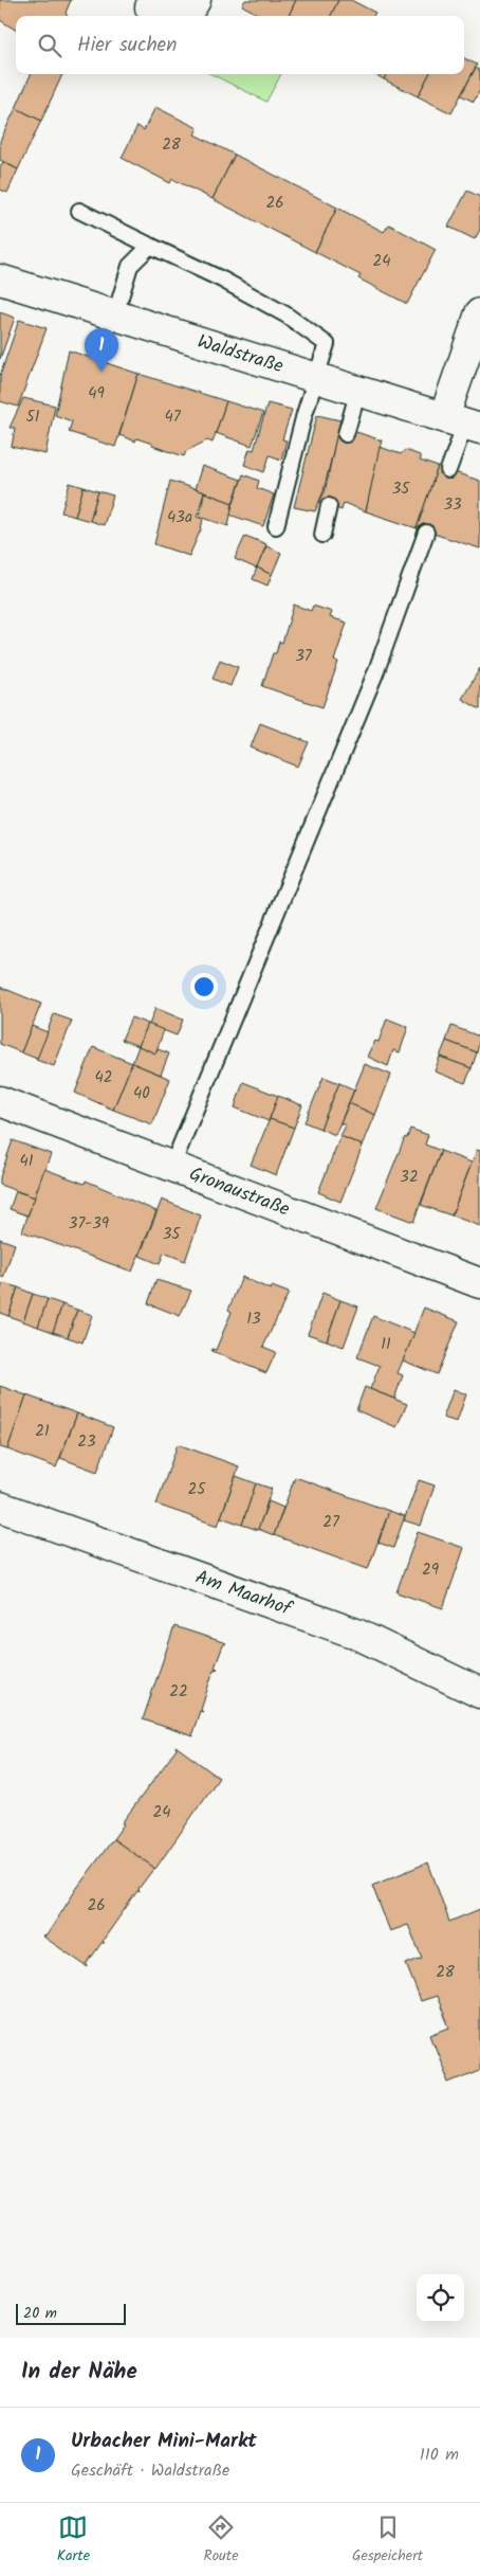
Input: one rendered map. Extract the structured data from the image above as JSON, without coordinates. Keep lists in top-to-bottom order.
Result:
{
  "streets": {
    "street": ["Waldstraße", "Gronaustraße", "Am Maarhof"]
  },
  "house_numbers": [
    "28",
    "26",
    "24",
    "49",
    "51",
    "47",
    "35",
    "33",
    "43a",
    "37",
    "42",
    "40",
    "41",
    "32",
    "37-39",
    "35",
    "13",
    "11",
    "21",
    "23",
    "25",
    "27",
    "29",
    "22",
    "24",
    "26",
    "28"
  ],
  "scale_bar": "20 m",
  "page": {
    "search": "Hier suchen",
    "pins": "1",
    "scale": "20 m",
    "heading": "In der Nähe",
    "list": [
      {
        "mark": "1",
        "name": "Urbacher Mini-Markt",
        "note": "Geschäft · Waldstraße",
        "value": "110 m"
      }
    ],
    "nav": ["Karte", "Route", "Gespeichert"]
  }
}
